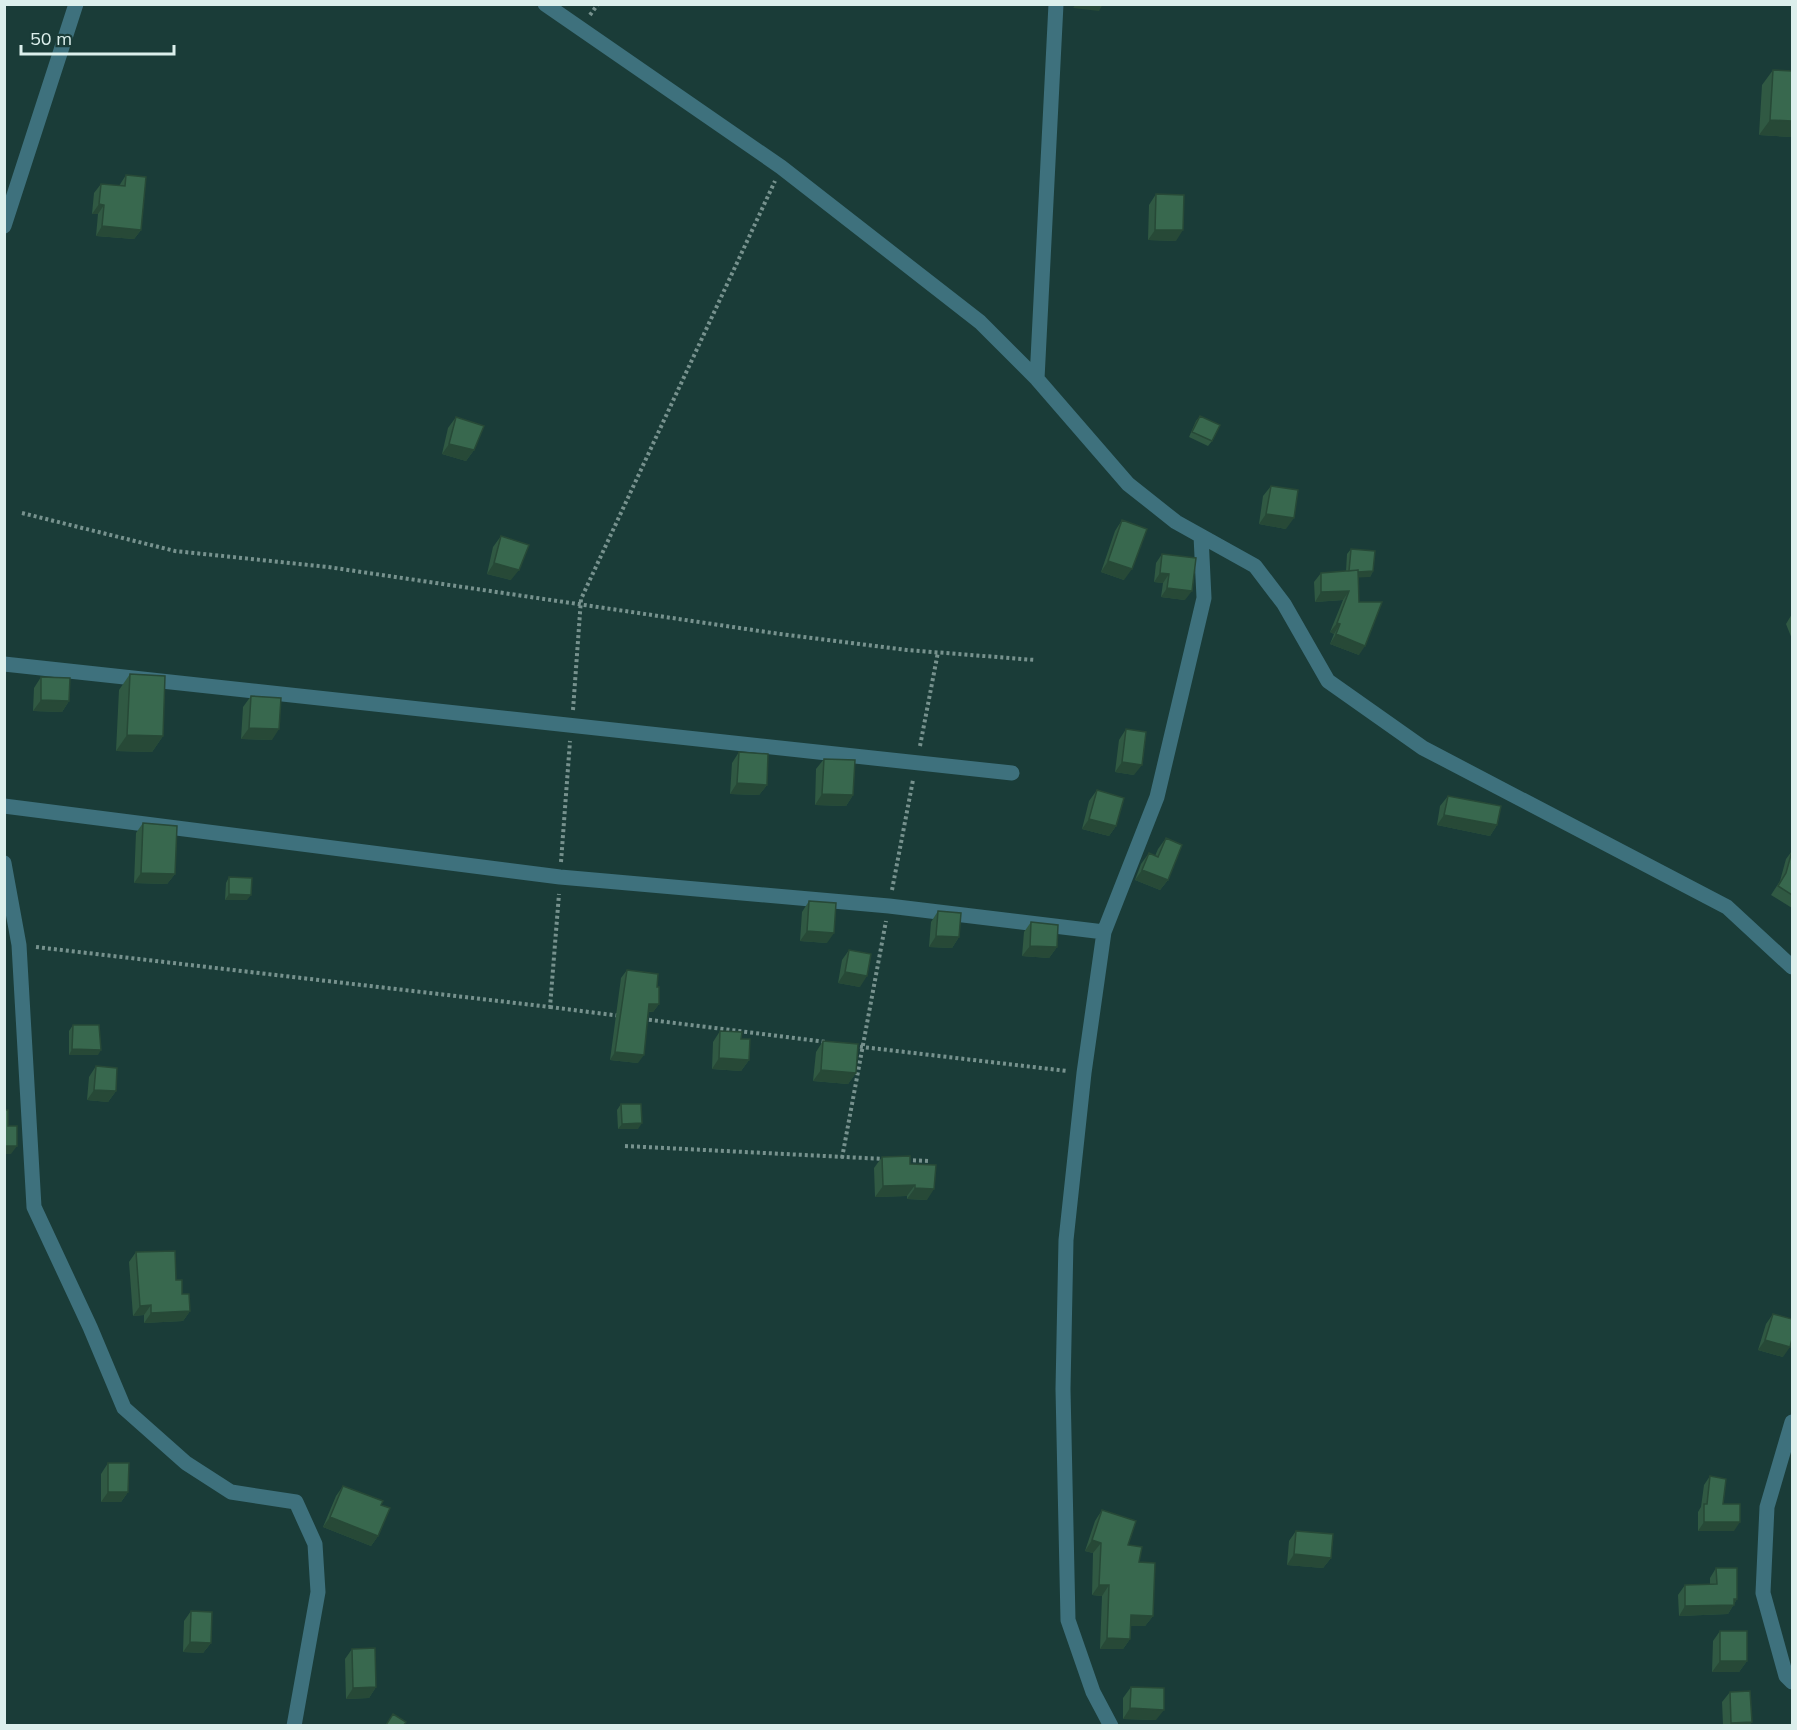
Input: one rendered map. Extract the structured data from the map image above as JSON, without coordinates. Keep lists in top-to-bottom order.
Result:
{
  "scale_bar": "50 m"
}
